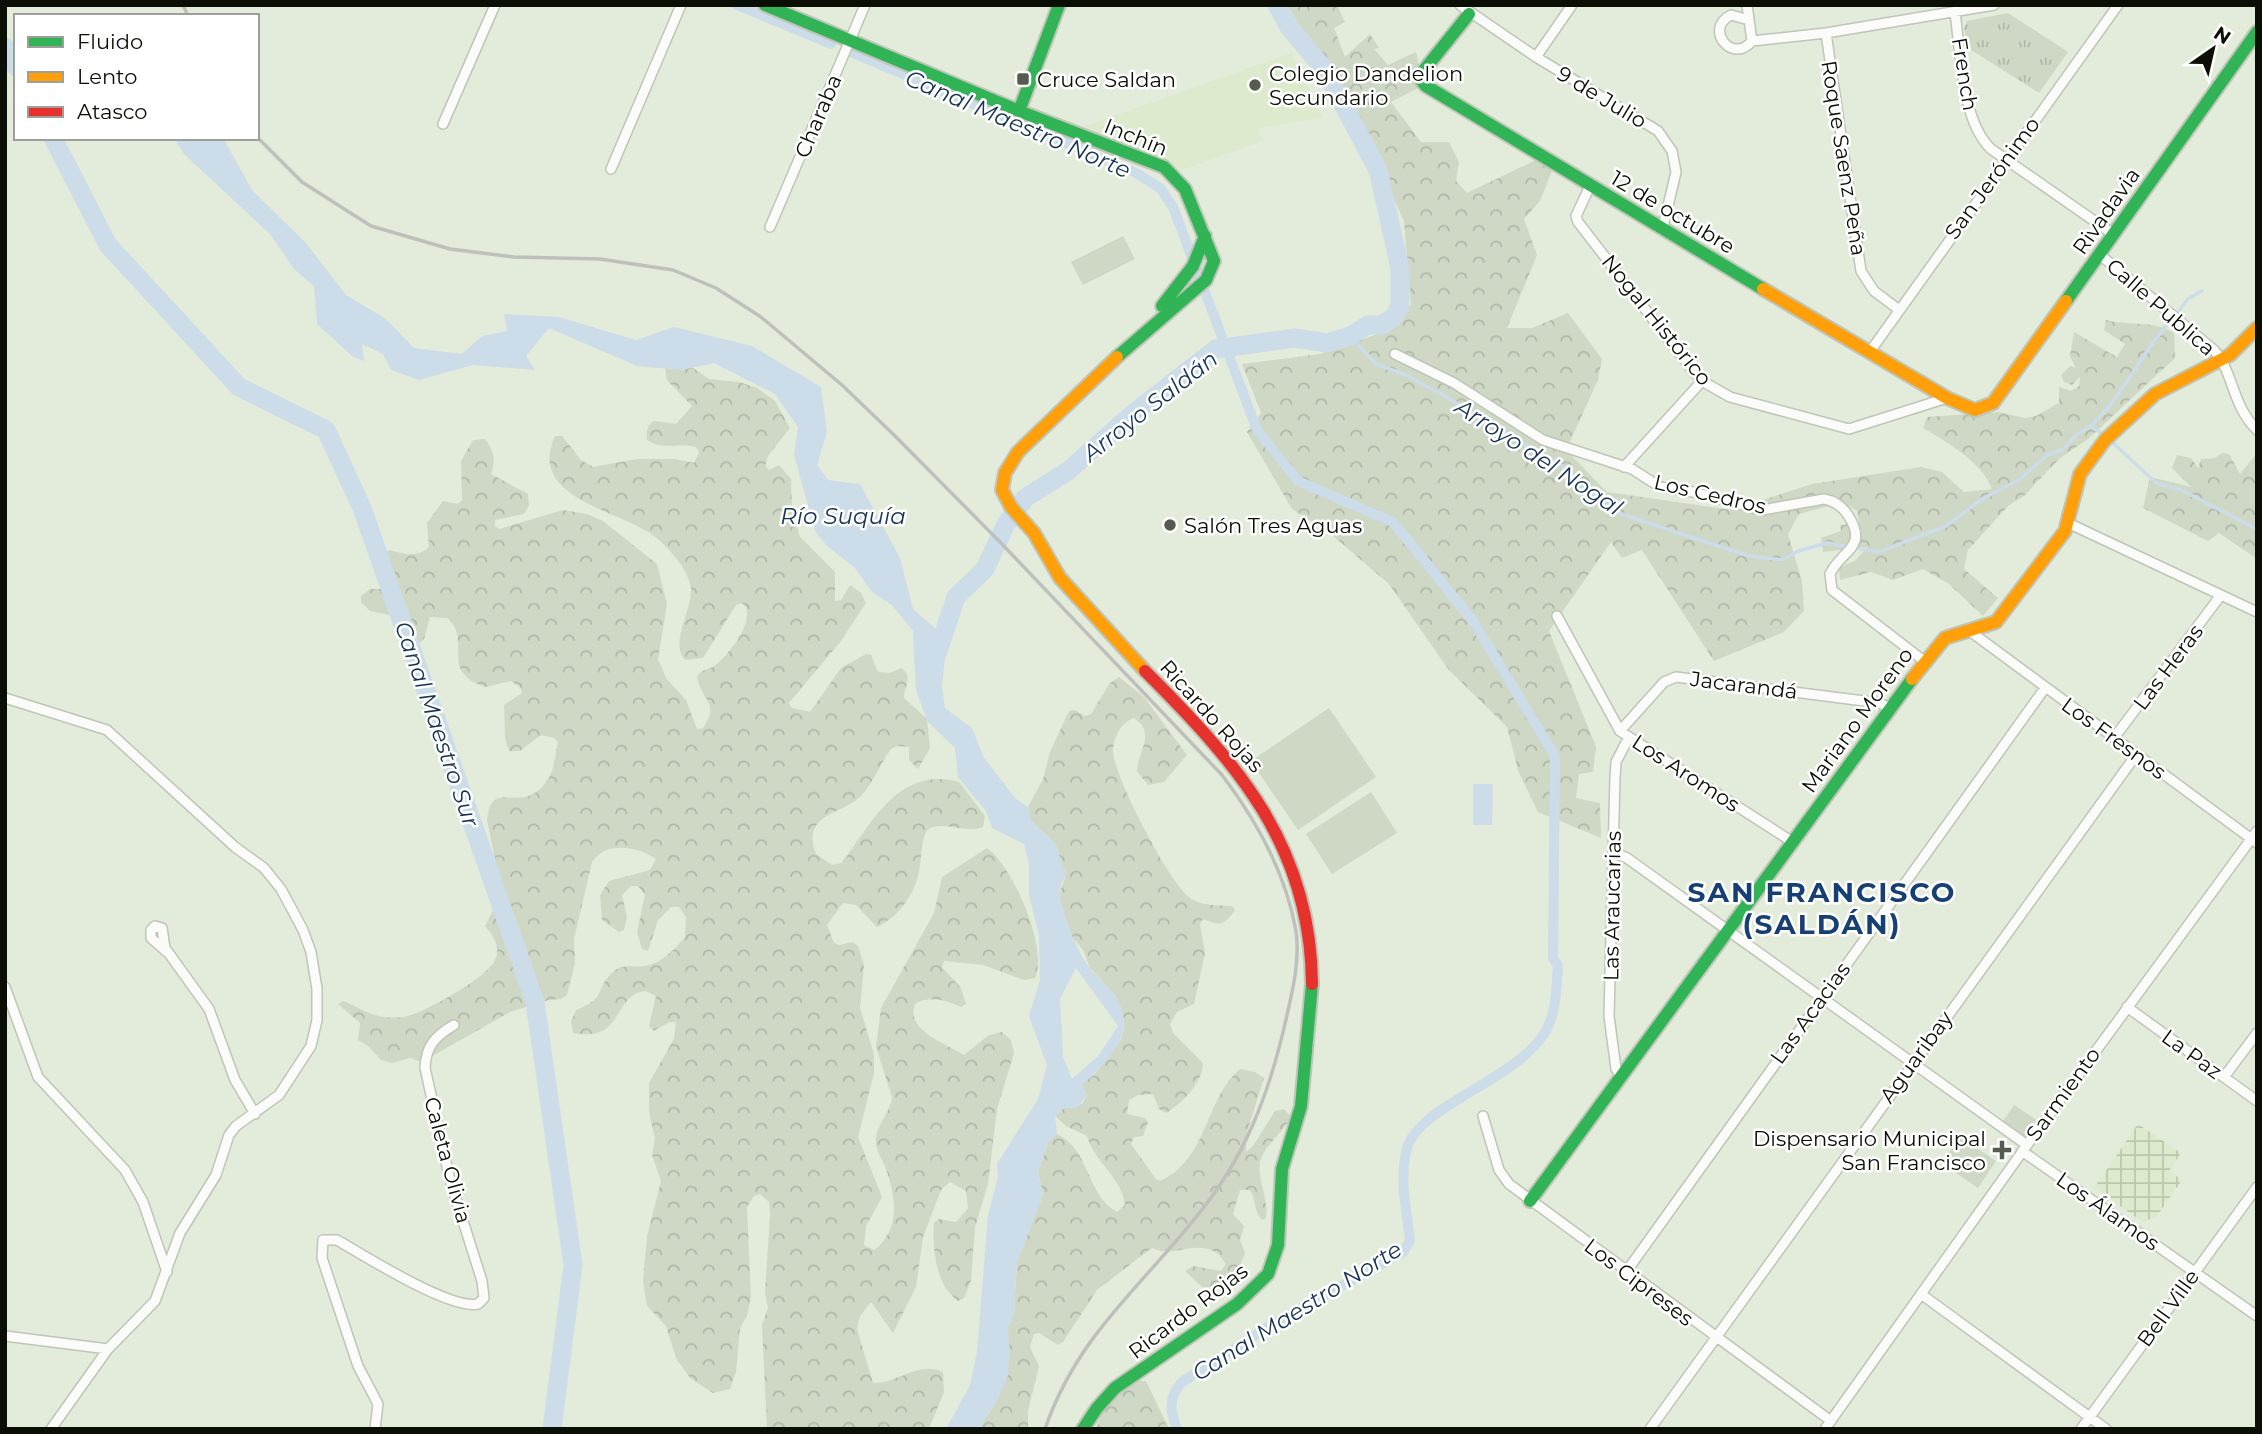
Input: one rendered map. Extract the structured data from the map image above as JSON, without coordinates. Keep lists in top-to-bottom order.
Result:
{
  "streets": {
    "street": [
      "French",
      "9 de Julio",
      "Charaba",
      "Inchín",
      "Roque Saenz Peña",
      "San Jerónimo",
      "Rivadavia",
      "12 de octubre",
      "Calle Publica",
      "Nogal Histórico",
      "Los Cedros",
      "Las Heras",
      "Jacarandá",
      "Ricardo Rojas",
      "Mariano Moreno",
      "Los Fresnos",
      "Los Aromos",
      "Las Araucarias",
      "Las Acacias",
      "La Paz",
      "Aguaribay",
      "Sarmiento",
      "Caleta Olivia",
      "Los Álamos",
      "Los Cipreses",
      "Bell Ville"
    ]
  },
  "crossings": [
    ["French", "San Jerónimo"],
    ["French", "Rivadavia"],
    ["9 de Julio", "12 de octubre"],
    ["Charaba", "Inchín"],
    ["Inchín", "Ricardo Rojas"],
    ["Roque Saenz Peña", "San Jerónimo"],
    ["San Jerónimo", "12 de octubre"],
    ["Rivadavia", "12 de octubre"],
    ["Rivadavia", "Calle Publica"],
    ["12 de octubre", "Nogal Histórico"],
    ["Calle Publica", "Mariano Moreno"],
    ["Los Cedros", "Mariano Moreno"],
    ["Las Heras", "Los Fresnos"],
    ["Jacarandá", "Mariano Moreno"],
    ["Jacarandá", "Los Aromos"],
    ["Mariano Moreno", "Los Fresnos"],
    ["Mariano Moreno", "Los Aromos"],
    ["Mariano Moreno", "Las Araucarias"],
    ["Mariano Moreno", "Los Álamos"],
    ["Mariano Moreno", "Los Cipreses"],
    ["Los Fresnos", "Las Acacias"],
    ["Los Fresnos", "Aguaribay"],
    ["Los Fresnos", "Sarmiento"],
    ["Los Aromos", "Las Araucarias"],
    ["Las Araucarias", "Los Álamos"],
    ["Las Acacias", "Los Álamos"],
    ["Las Acacias", "Los Cipreses"],
    ["La Paz", "Sarmiento"],
    ["Aguaribay", "Los Álamos"],
    ["Aguaribay", "Los Cipreses"],
    ["Sarmiento", "Los Álamos"],
    ["Sarmiento", "Los Cipreses"],
    ["Los Álamos", "Bell Ville"]
  ],
  "districts": ["SAN FRANCISCO (SALDÁN)"],
  "water": [
    "Canal Maestro Norte",
    "Arroyo Saldán",
    "Arroyo del Nogal",
    "Río Suquía",
    "Canal Maestro Sur"
  ],
  "places": {
    "transit": ["Cruce Saldan"],
    "other": ["Colegio Dandelion Secundario", "Salón Tres Aguas"],
    "health": ["Dispensario Municipal San Francisco"]
  },
  "legend": ["Fluido", "Lento", "Atasco"],
  "north": "top right"
}
